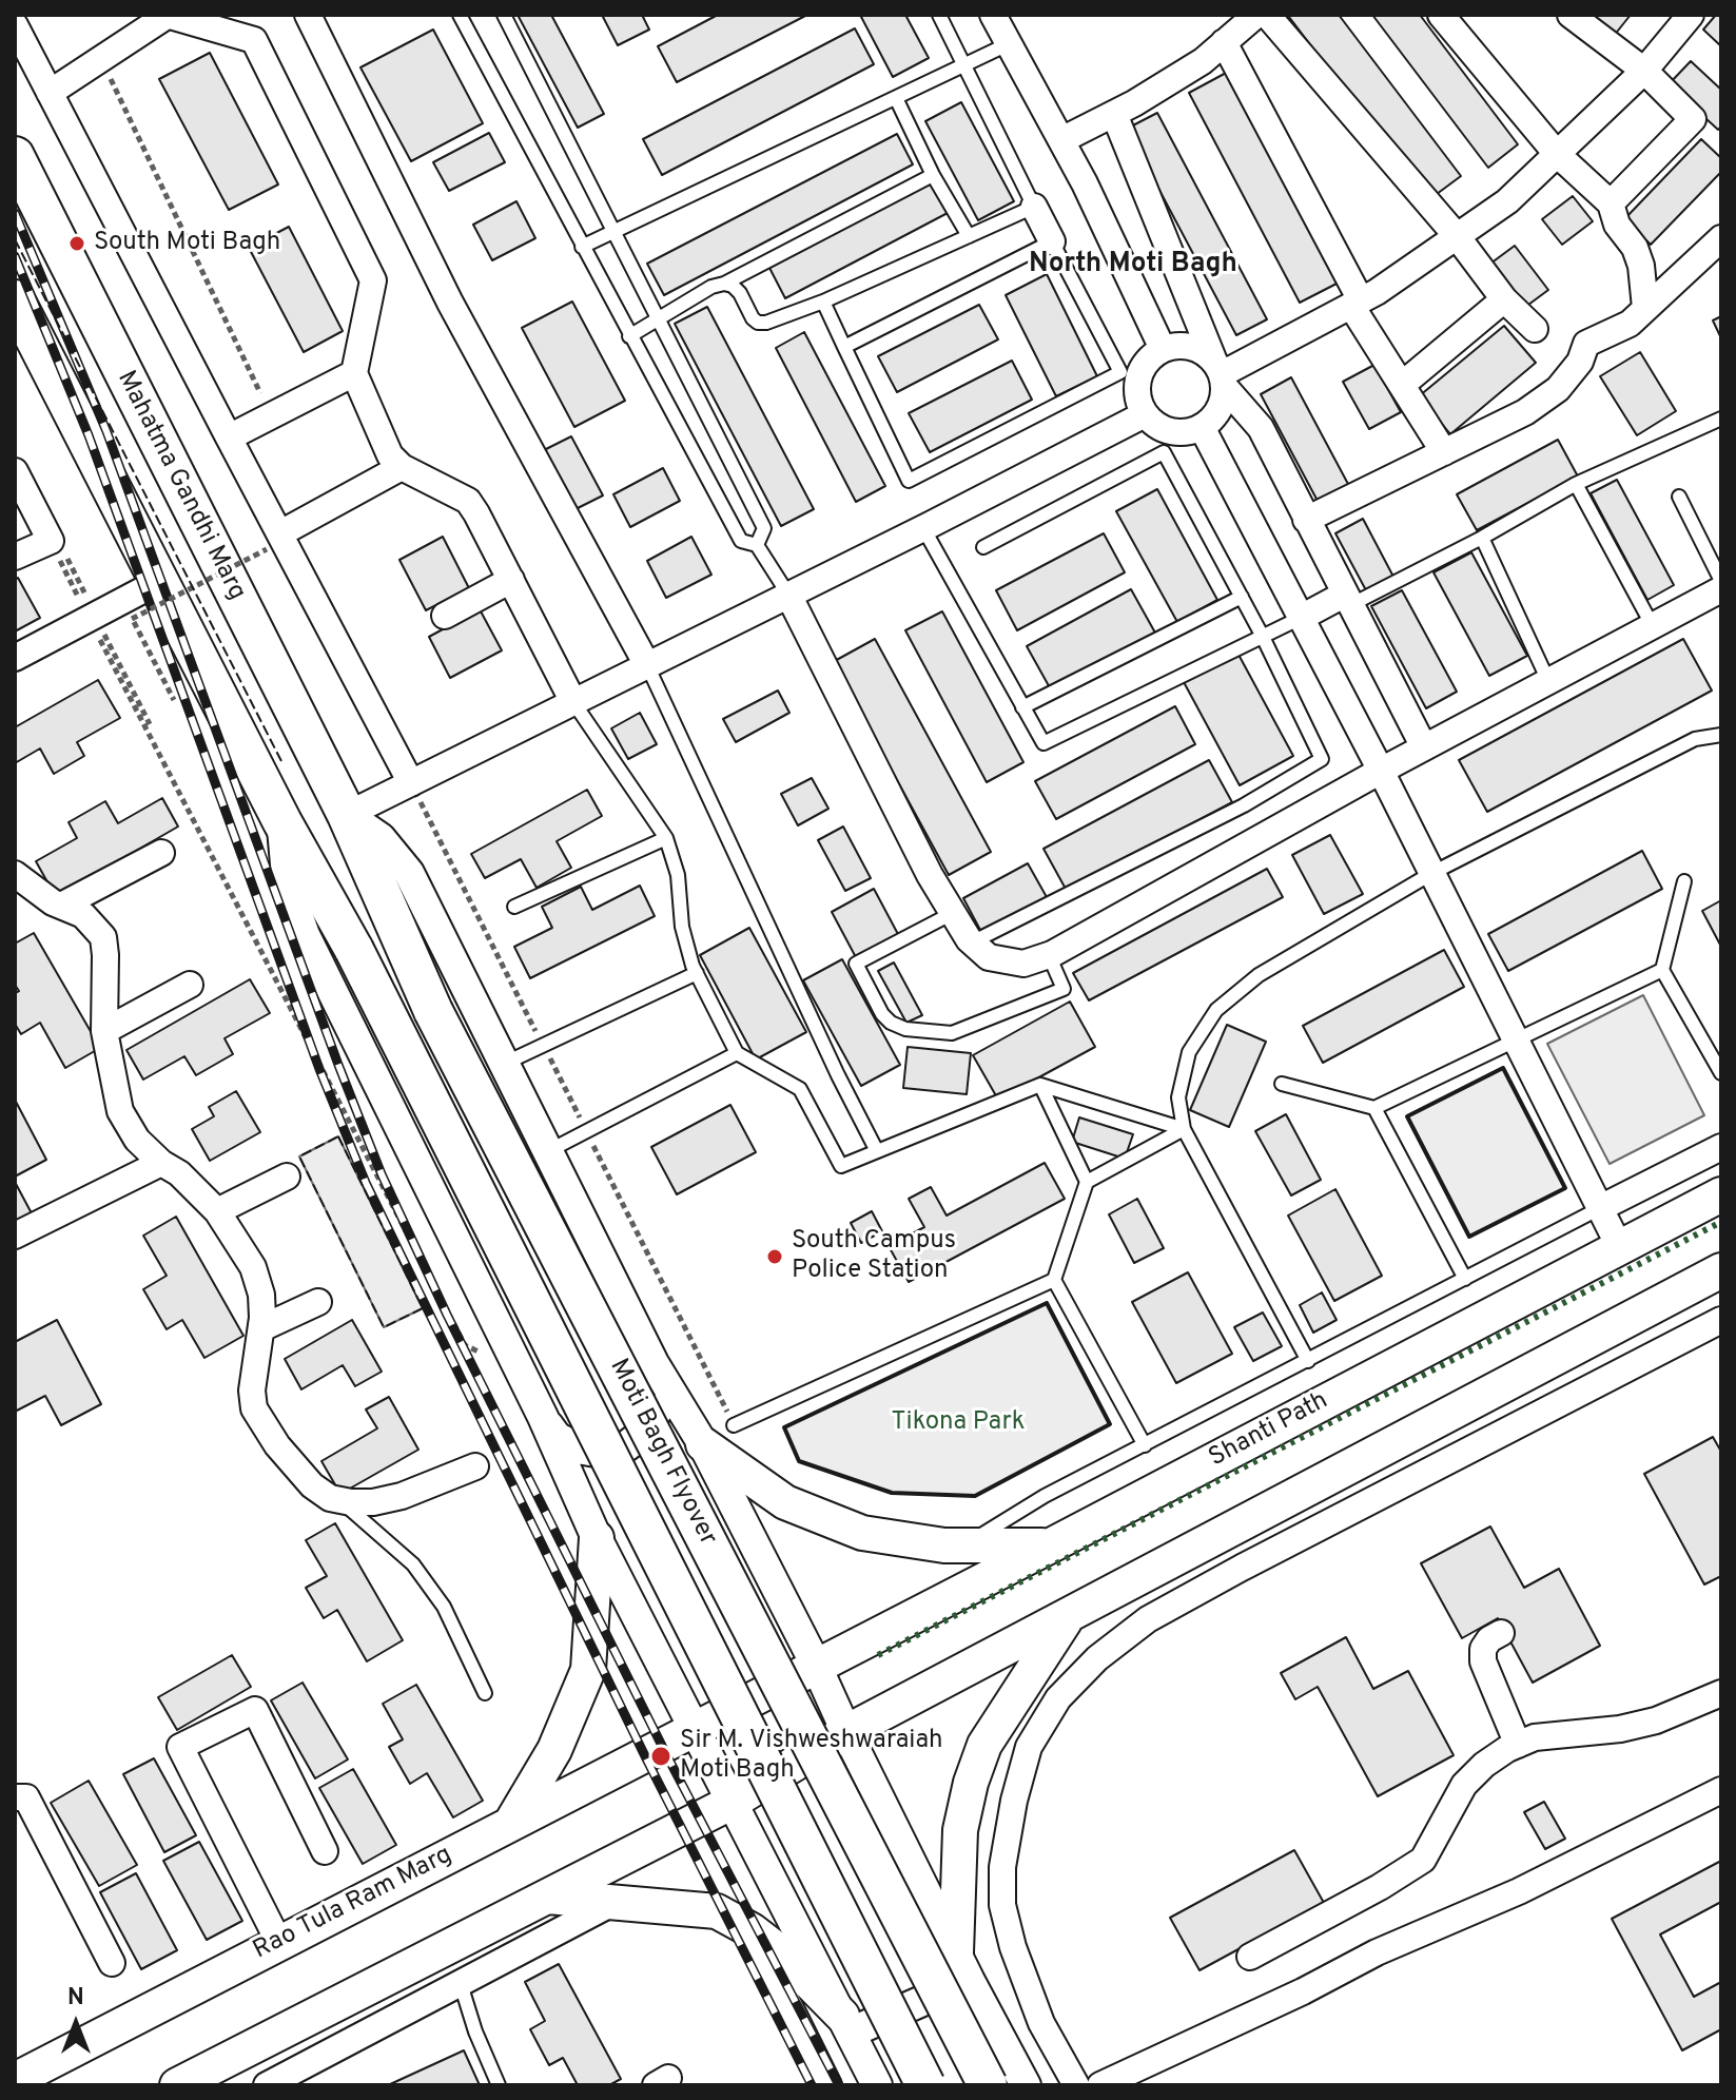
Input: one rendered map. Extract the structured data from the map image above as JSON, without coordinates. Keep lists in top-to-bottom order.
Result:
{
  "streets": {
    "main road": [
      "Mahatma Gandhi Marg",
      "Shanti Path",
      "Moti Bagh Flyover",
      "Rao Tula Ram Marg"
    ]
  },
  "crossings": [
    ["Mahatma Gandhi Marg", "Moti Bagh Flyover"],
    ["Shanti Path", "Rao Tula Ram Marg"]
  ],
  "districts": ["North Moti Bagh"],
  "parks": ["Tikona Park"],
  "places": ["South Moti Bagh", "South Campus Police Station", "Sir M. Vishweshwaraiah Moti Bagh"],
  "north": "top"
}
